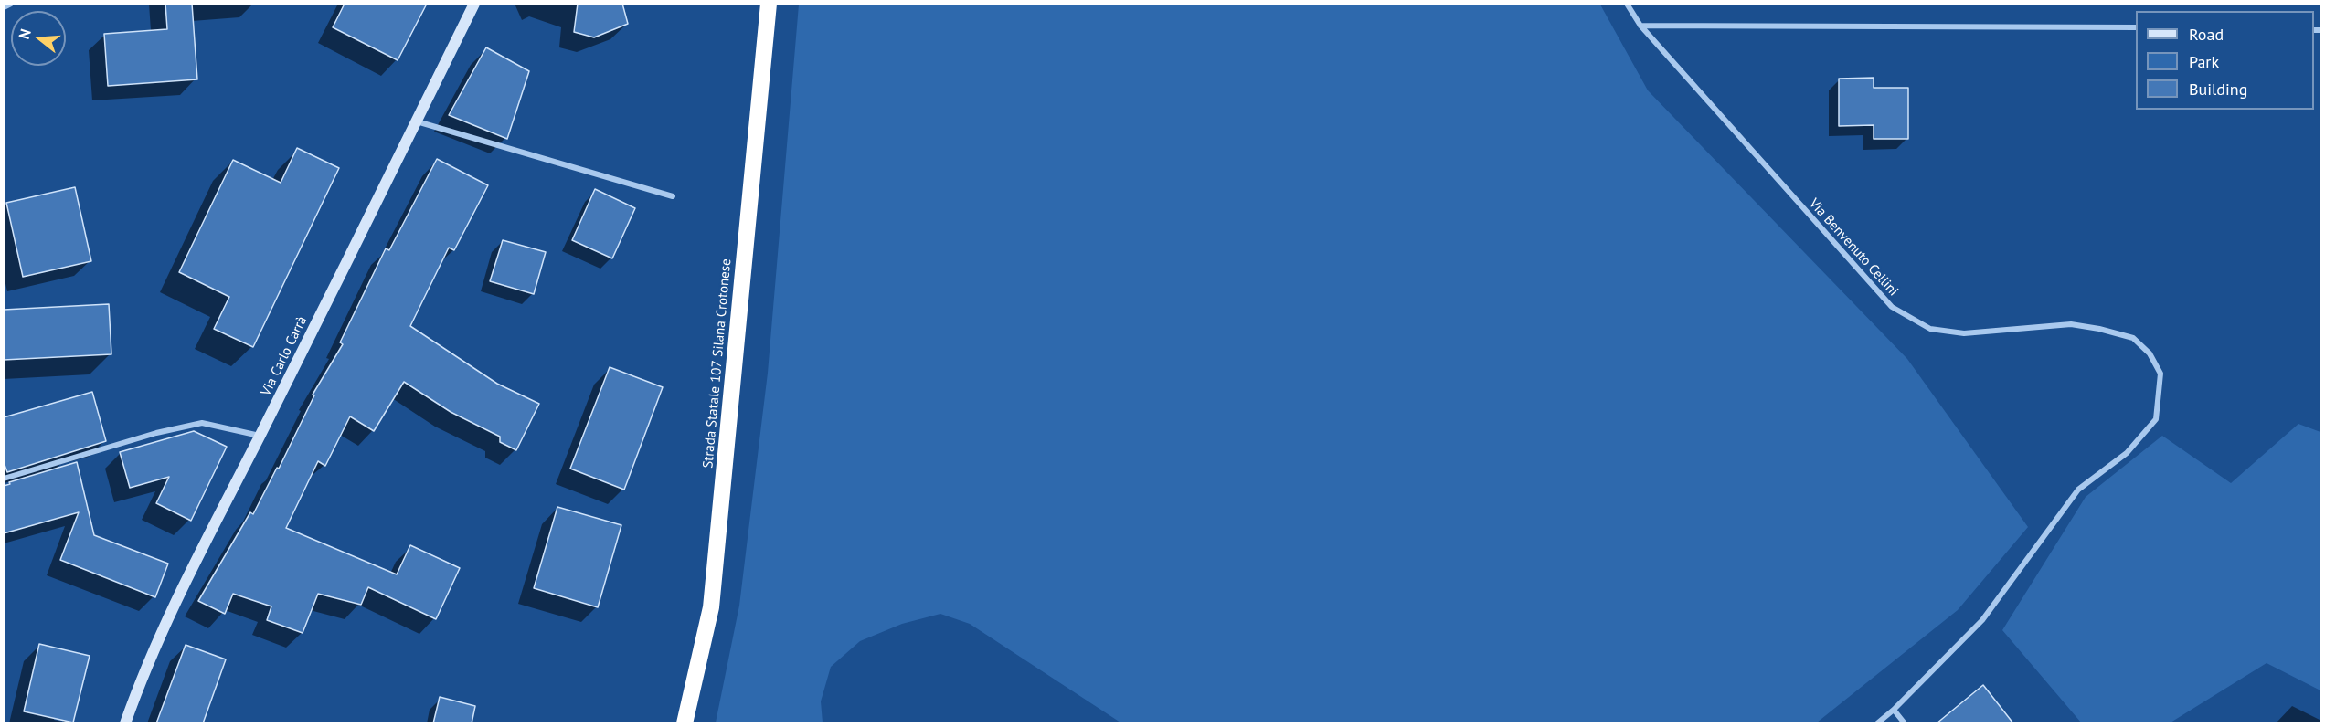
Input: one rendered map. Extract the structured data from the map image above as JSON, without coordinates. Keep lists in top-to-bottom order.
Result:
{
  "streets": {
    "highway": ["Strada Statale 107 Silana Crotonese"],
    "main road": ["Via Carlo Carrà"],
    "street": ["Via Benvenuto Cellini"]
  },
  "legend": ["Road", "Park", "Building"],
  "north": "left"
}
